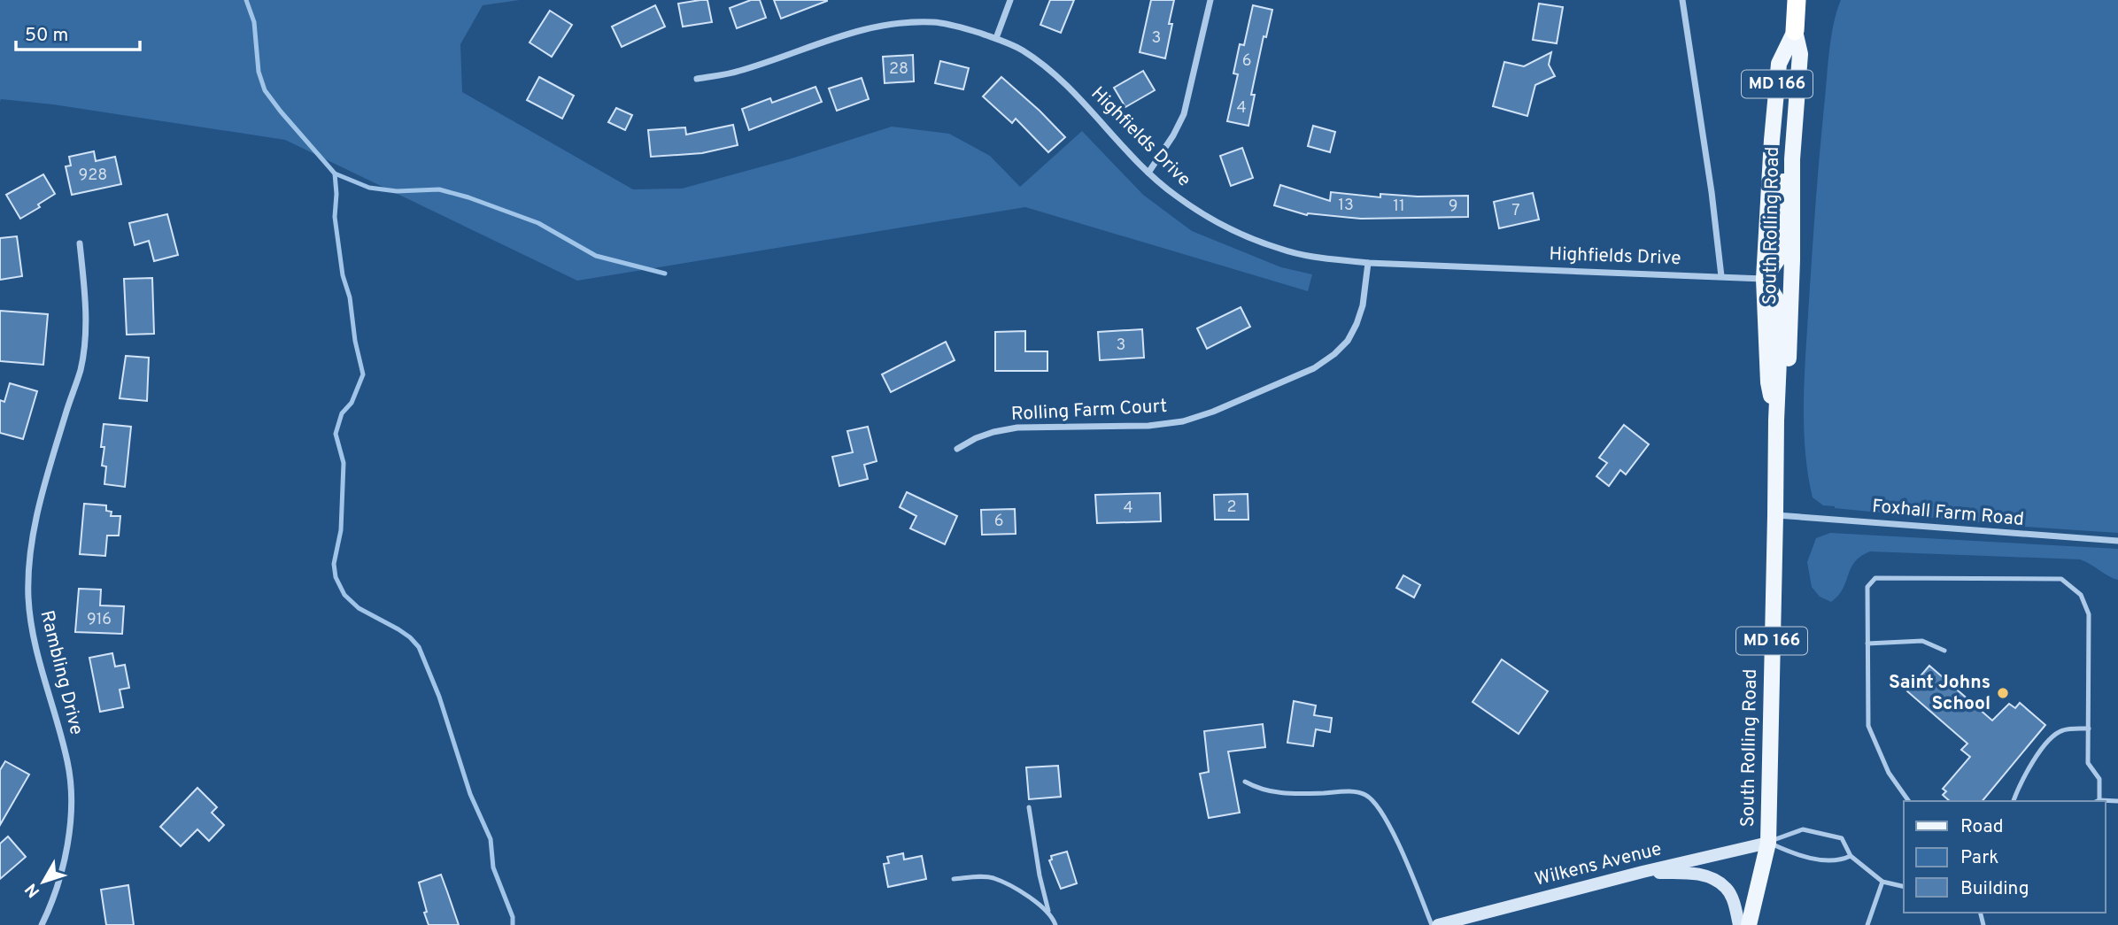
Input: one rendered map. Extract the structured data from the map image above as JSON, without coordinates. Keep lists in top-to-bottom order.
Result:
{
  "streets": {
    "highway": ["MD 166"],
    "main road": ["South Rolling Road", "Wilkens Avenue"],
    "street": [
      "Highfields Drive",
      "Rolling Farm Court",
      "Foxhall Farm Road",
      "Rambling Drive"
    ]
  },
  "crossings": [
    ["MD 166", "South Rolling Road"],
    ["Highfields Drive", "South Rolling Road"],
    ["Highfields Drive", "Rolling Farm Court"],
    ["South Rolling Road", "Foxhall Farm Road"],
    ["South Rolling Road", "Wilkens Avenue"]
  ],
  "places": ["Saint Johns School"],
  "house_numbers": [
    "3",
    "6",
    "28",
    "4",
    "928",
    "13",
    "11",
    "9",
    "7",
    "3",
    "2",
    "4",
    "6",
    "916"
  ],
  "legend": ["Road", "Park", "Building"],
  "scale_bar": "50 m",
  "north": "bottom left"
}
